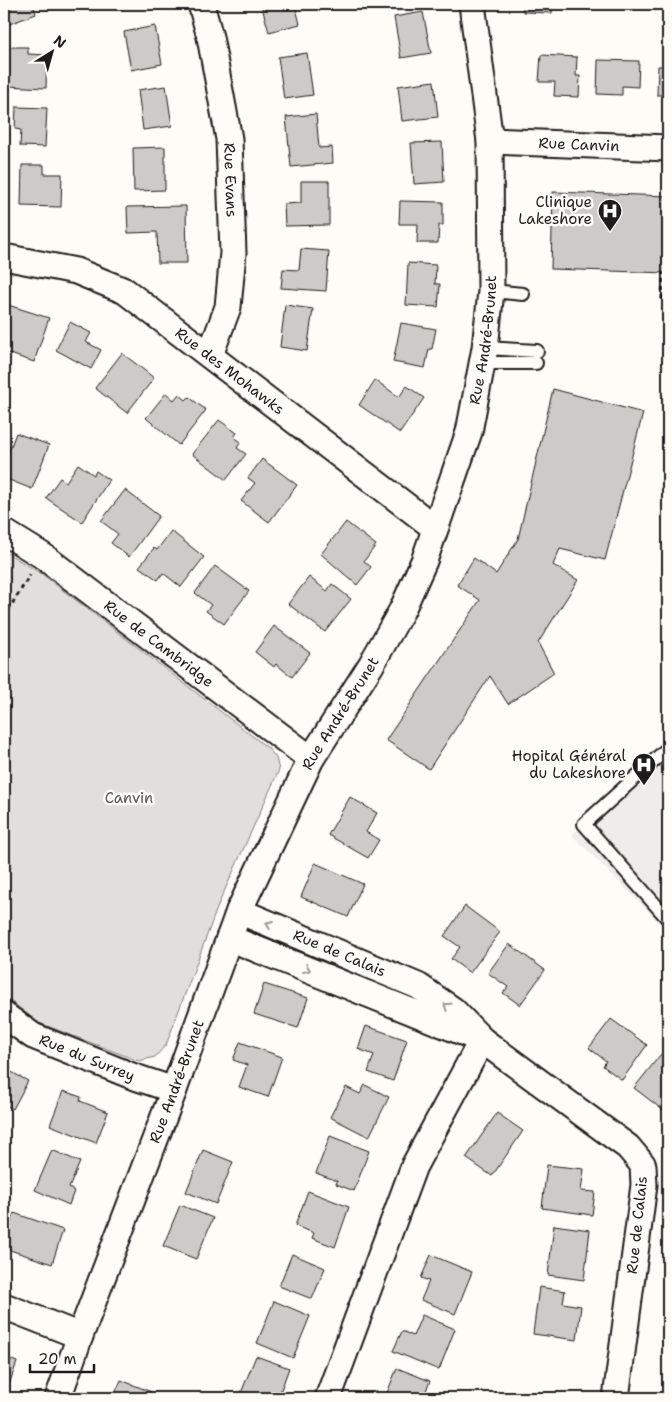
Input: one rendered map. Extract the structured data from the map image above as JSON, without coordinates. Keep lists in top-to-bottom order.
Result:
{
  "streets": {
    "street": [
      "Rue Canvin",
      "Rue Evans",
      "Rue André-Brunet",
      "Rue des Mohawks",
      "Rue de Cambridge",
      "Rue de Calais",
      "Rue du Surrey"
    ]
  },
  "crossings": [
    ["Rue Canvin", "Rue André-Brunet"],
    ["Rue Evans", "Rue des Mohawks"],
    ["Rue André-Brunet", "Rue des Mohawks"],
    ["Rue André-Brunet", "Rue de Cambridge"],
    ["Rue André-Brunet", "Rue de Calais"],
    ["Rue André-Brunet", "Rue du Surrey"]
  ],
  "parks": ["Canvin"],
  "places": {
    "hospital": ["Clinique Lakeshore", "Hopital Général du Lakeshore"]
  },
  "scale_bar": "20 m",
  "north": "top right"
}
